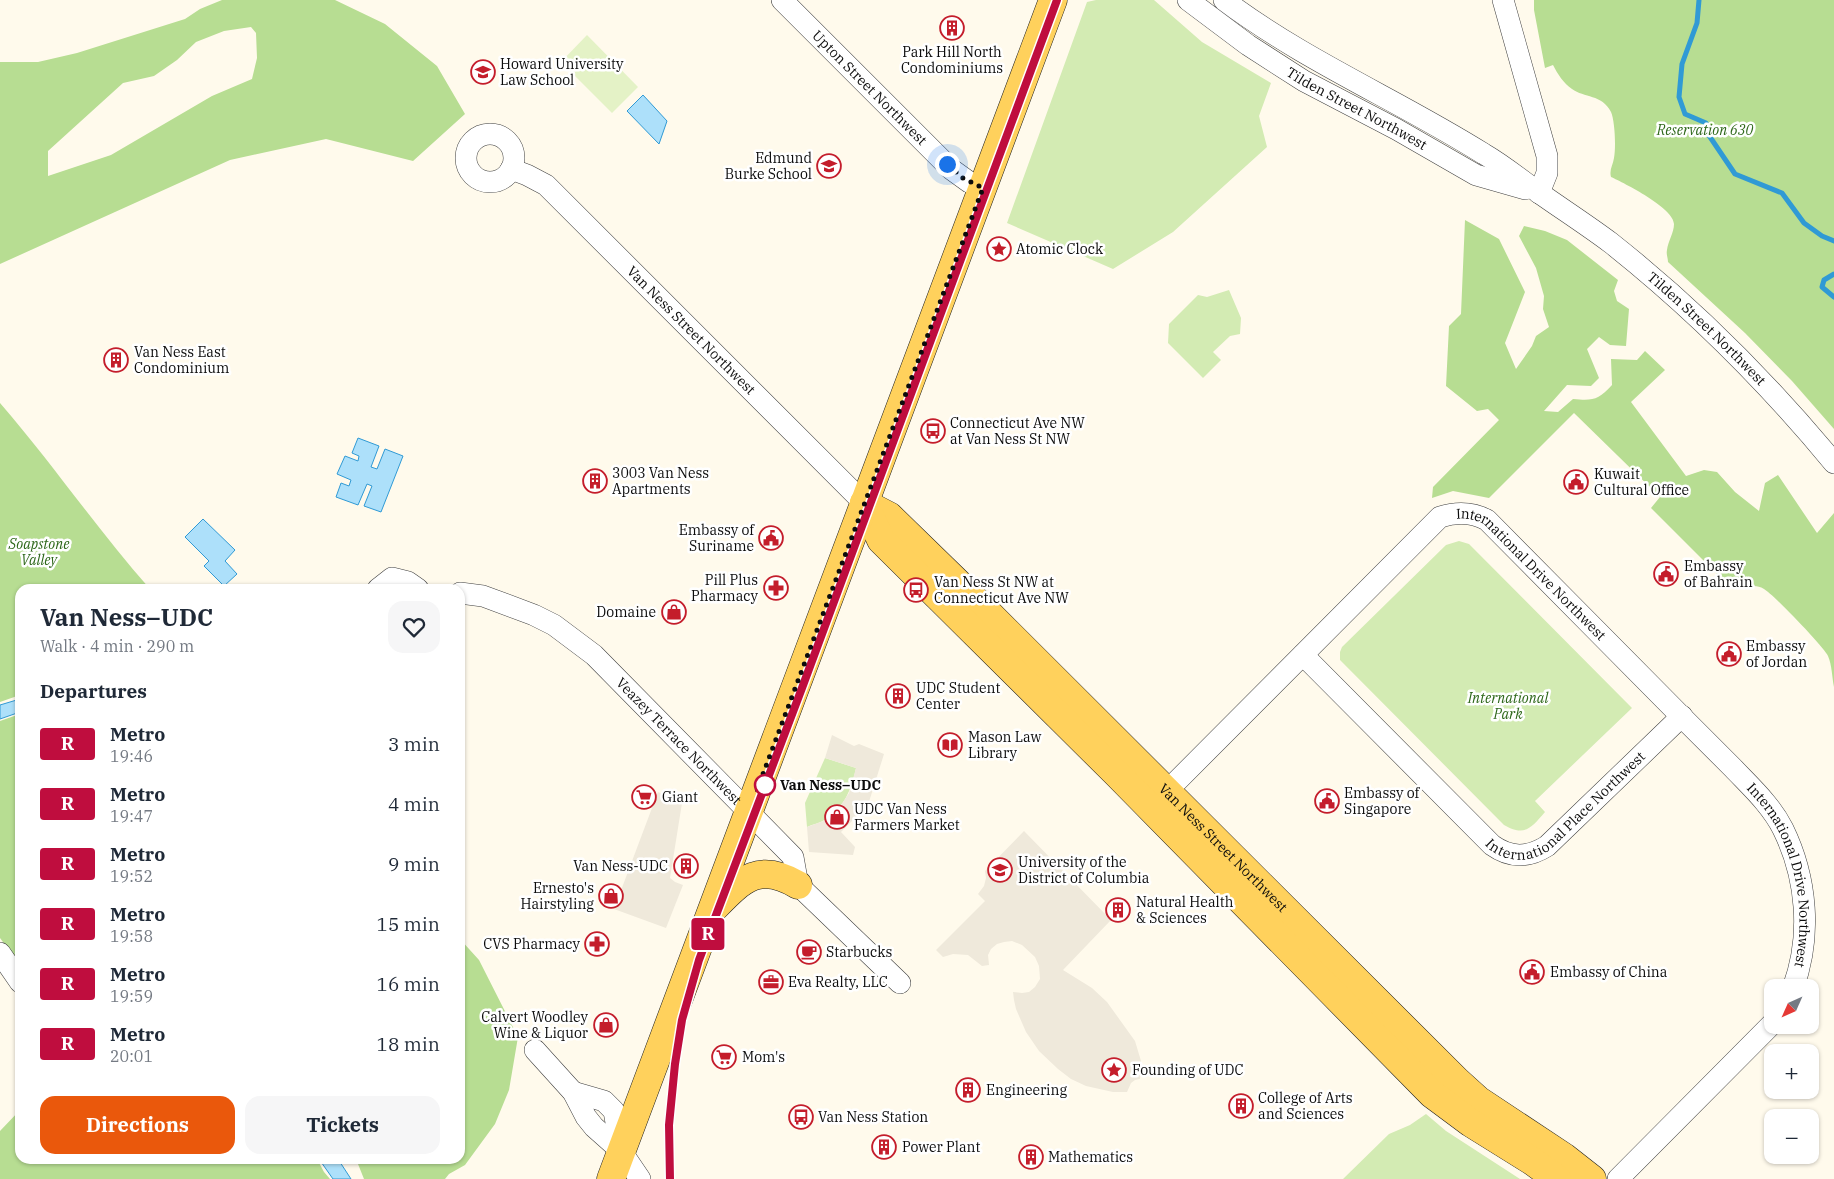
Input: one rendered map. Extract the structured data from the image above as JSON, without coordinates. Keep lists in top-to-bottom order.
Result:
{
  "streets": {
    "main road": ["Van Ness Street Northwest"],
    "street": [
      "Upton Street Northwest",
      "Tilden Street Northwest",
      "International Drive Northwest",
      "Veazey Terrace Northwest",
      "International Place Northwest"
    ]
  },
  "crossings": [
    ["Van Ness Street Northwest", "International Drive Northwest"],
    ["International Drive Northwest", "International Place Northwest"]
  ],
  "parks": ["Reservation 630", "Soapstone Valley", "International Park"],
  "places": {
    "building": [
      "Park Hill North Condominiums",
      "Van Ness East Condominium",
      "3003 Van Ness Apartments",
      "UDC Student Center",
      "Van Ness-UDC",
      "Natural Health & Sciences",
      "Engineering",
      "College of Arts and Sciences",
      "Power Plant",
      "Mathematics"
    ],
    "school or university": ["Howard University Law School", "Edmund Burke School", "University of the District of Columbia"],
    "place": ["Atomic Clock", "Founding of UDC"],
    "bus stop": ["Connecticut Ave NW at Van Ness St NW", "Van Ness St NW at Connecticut Ave NW", "Van Ness Station"],
    "public building": [
      "Kuwait Cultural Office",
      "Embassy of Suriname",
      "Embassy of Bahrain",
      "Embassy of Jordan",
      "Embassy of Singapore",
      "Embassy of China"
    ],
    "pharmacy": ["Pill Plus Pharmacy", "CVS Pharmacy"],
    "shop": [
      "Domaine",
      "UDC Van Ness Farmers Market",
      "Ernesto's Hairstyling",
      "Calvert Woodley Wine & Liquor"
    ],
    "library": ["Mason Law Library"],
    "other": ["Van Ness–UDC"],
    "supermarket": ["Giant", "Mom's"],
    "cafe": ["Starbucks"],
    "office": ["Eva Realty, LLC"]
  },
  "lines": ["metro line R"],
  "north": "bottom left",
  "page": {
    "on_map": "R",
    "heading": [
      ["Van Ness–UDC", "Walk · 4 min · 290 m"],
      "Departures"
    ],
    "list": [
      {
        "mark": "R",
        "name": "Metro",
        "note": "19:46",
        "value": "3 min"
      },
      {
        "mark": "R",
        "name": "Metro",
        "note": "19:47",
        "value": "4 min"
      },
      {
        "mark": "R",
        "name": "Metro",
        "note": "19:52",
        "value": "9 min"
      },
      {
        "mark": "R",
        "name": "Metro",
        "note": "19:58",
        "value": "15 min"
      },
      {
        "mark": "R",
        "name": "Metro",
        "note": "19:59",
        "value": "16 min"
      },
      {
        "mark": "R",
        "name": "Metro",
        "note": "20:01",
        "value": "18 min"
      }
    ],
    "map_buttons": ["+", "−"],
    "buttons": ["Directions", "Tickets"]
  }
}
